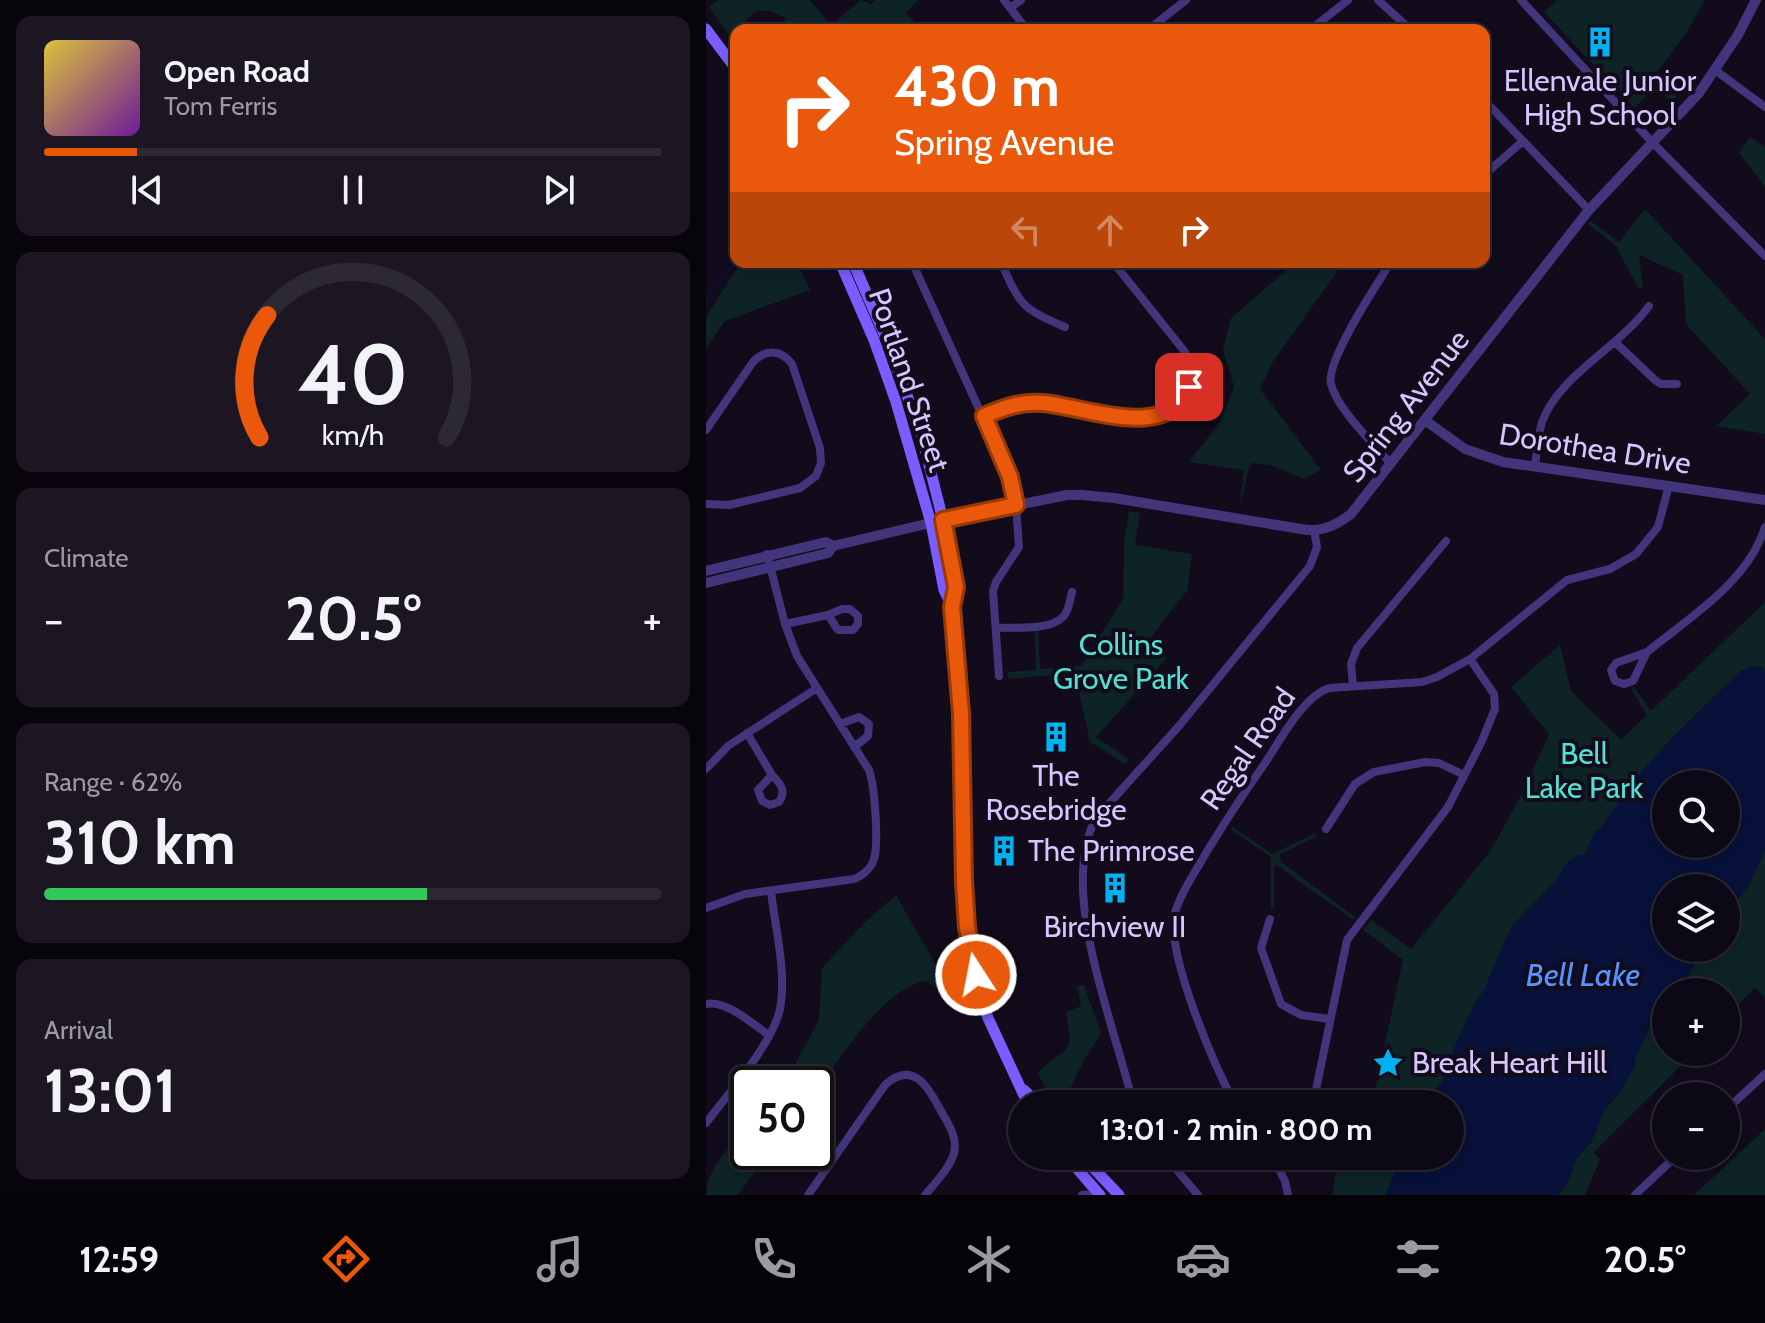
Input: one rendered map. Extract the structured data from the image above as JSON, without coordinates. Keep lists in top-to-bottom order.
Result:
{
  "streets": {
    "main road": ["Portland Street"],
    "street": ["Spring Avenue", "Dorothea Drive", "Regal Road"]
  },
  "crossings": [
    ["Spring Avenue", "Dorothea Drive"],
    ["Dorothea Drive", "Regal Road"]
  ],
  "water": ["Bell Lake"],
  "parks": ["Collins Grove Park", "Bell Lake Park"],
  "places": {
    "building": [
      "Ellenvale Junior High School",
      "The Rosebridge",
      "The Primrose",
      "Birchview II"
    ],
    "place": ["Break Heart Hill"]
  },
  "page": {
    "turn": ["430 m", "Spring Avenue"],
    "song": ["Open Road", "Tom Ferris"],
    "tile": [
      "Climate",
      ["Range · 62%", "310 km"],
      ["Arrival", "13:01"]
    ],
    "heat": ["−", "20.5°", "+"],
    "map_buttons": ["+", "−"],
    "limit": "50",
    "trip": "13:01 · 2 min · 800 m",
    "tabs": ["12:59", "20.5°"],
    "gauge": ["40", "km/h"]
  }
}
